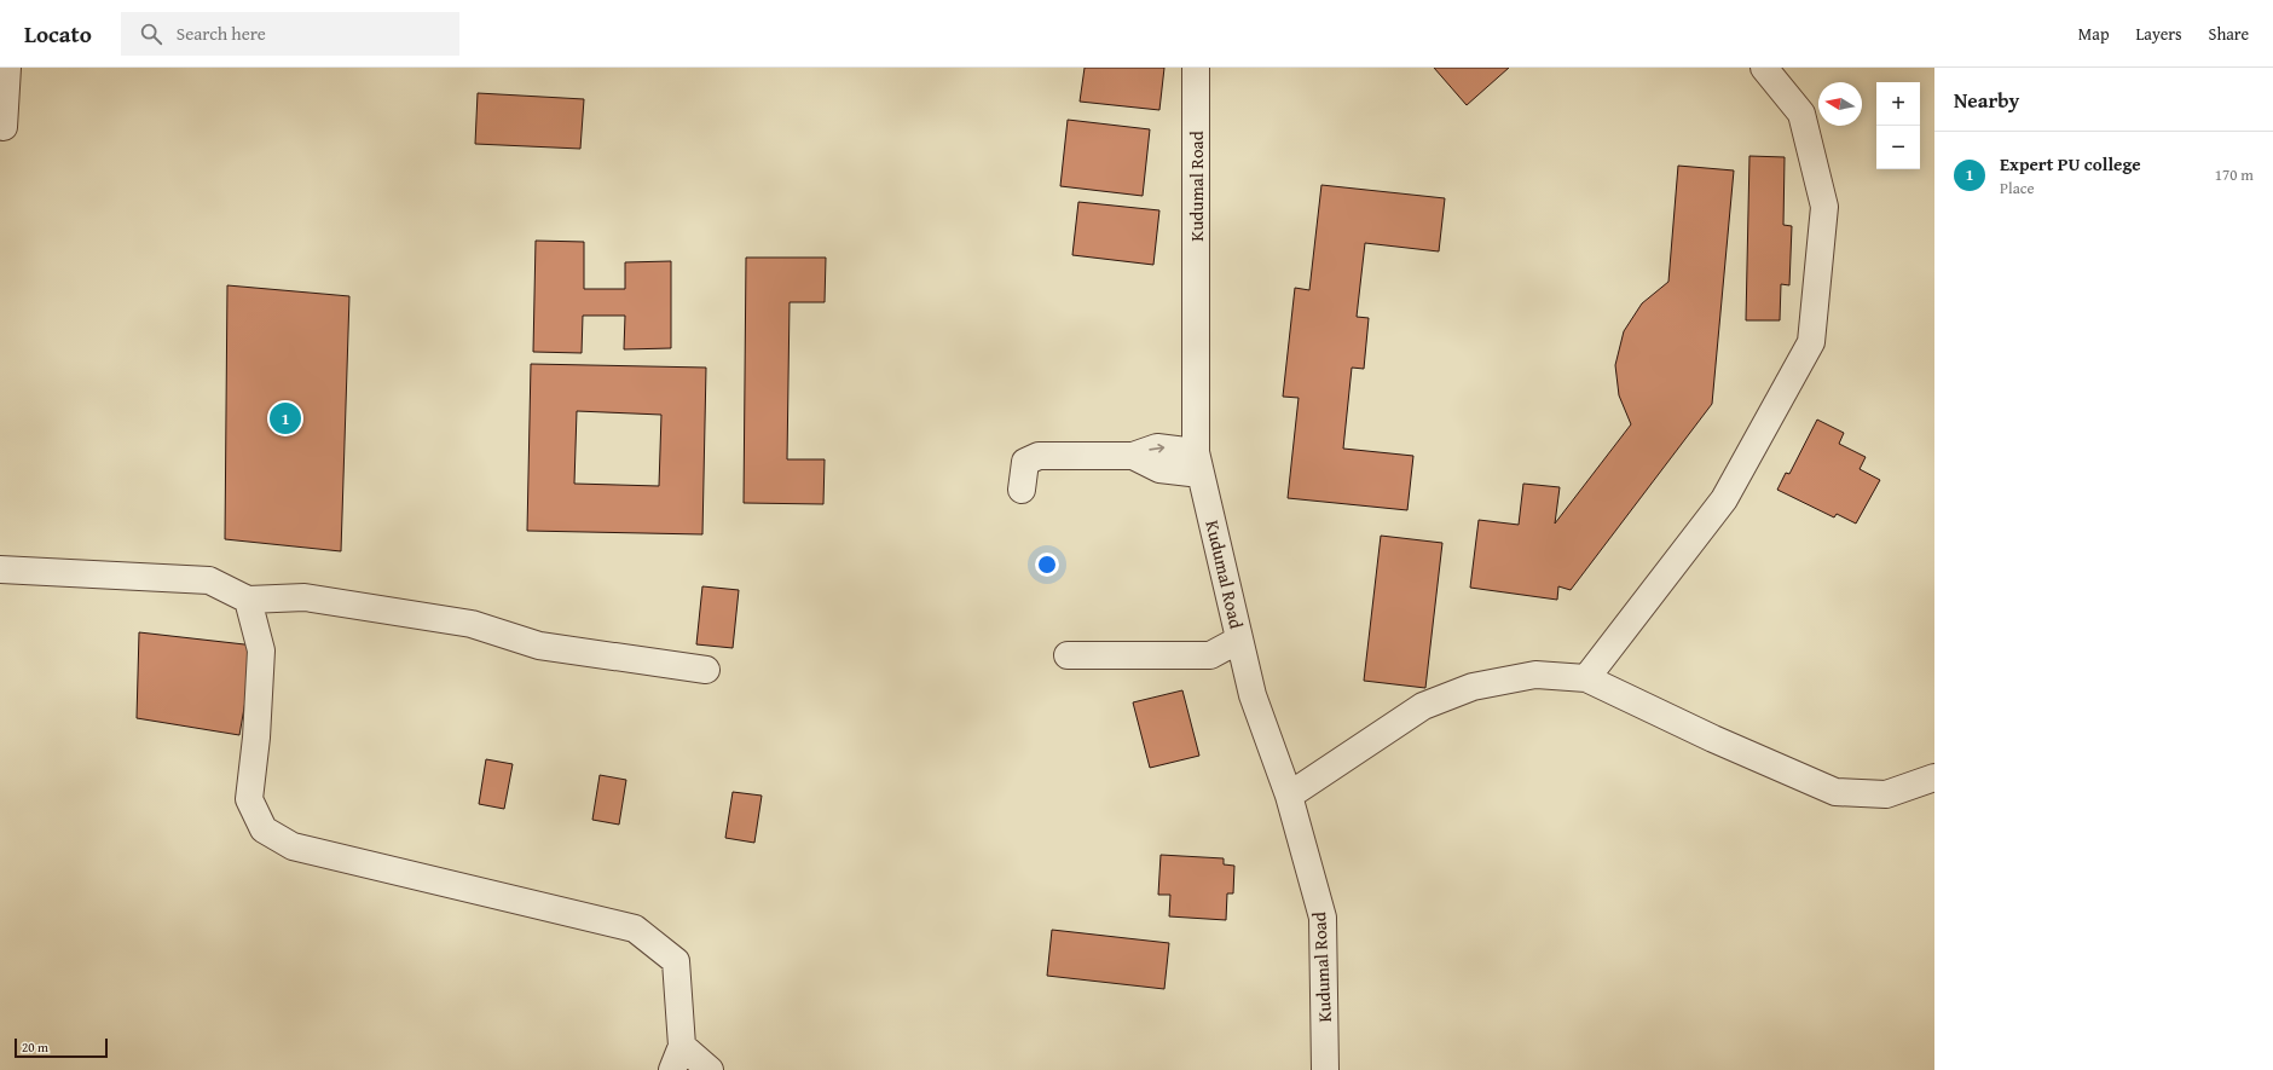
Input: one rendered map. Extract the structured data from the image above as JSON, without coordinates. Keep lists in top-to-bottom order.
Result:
{
  "streets": {
    "street": ["Kudumal Road"]
  },
  "scale_bar": "20 m",
  "north": "left",
  "page": {
    "header": "Locato",
    "search": "Search here",
    "nav": ["Map", "Layers", "Share"],
    "heading": "Nearby",
    "map_buttons": ["+", "−"],
    "list": [
      {
        "mark": "1",
        "name": "Expert PU college",
        "note": "Place",
        "value": "170 m"
      }
    ],
    "pins": "1",
    "scale": "20 m"
  }
}
